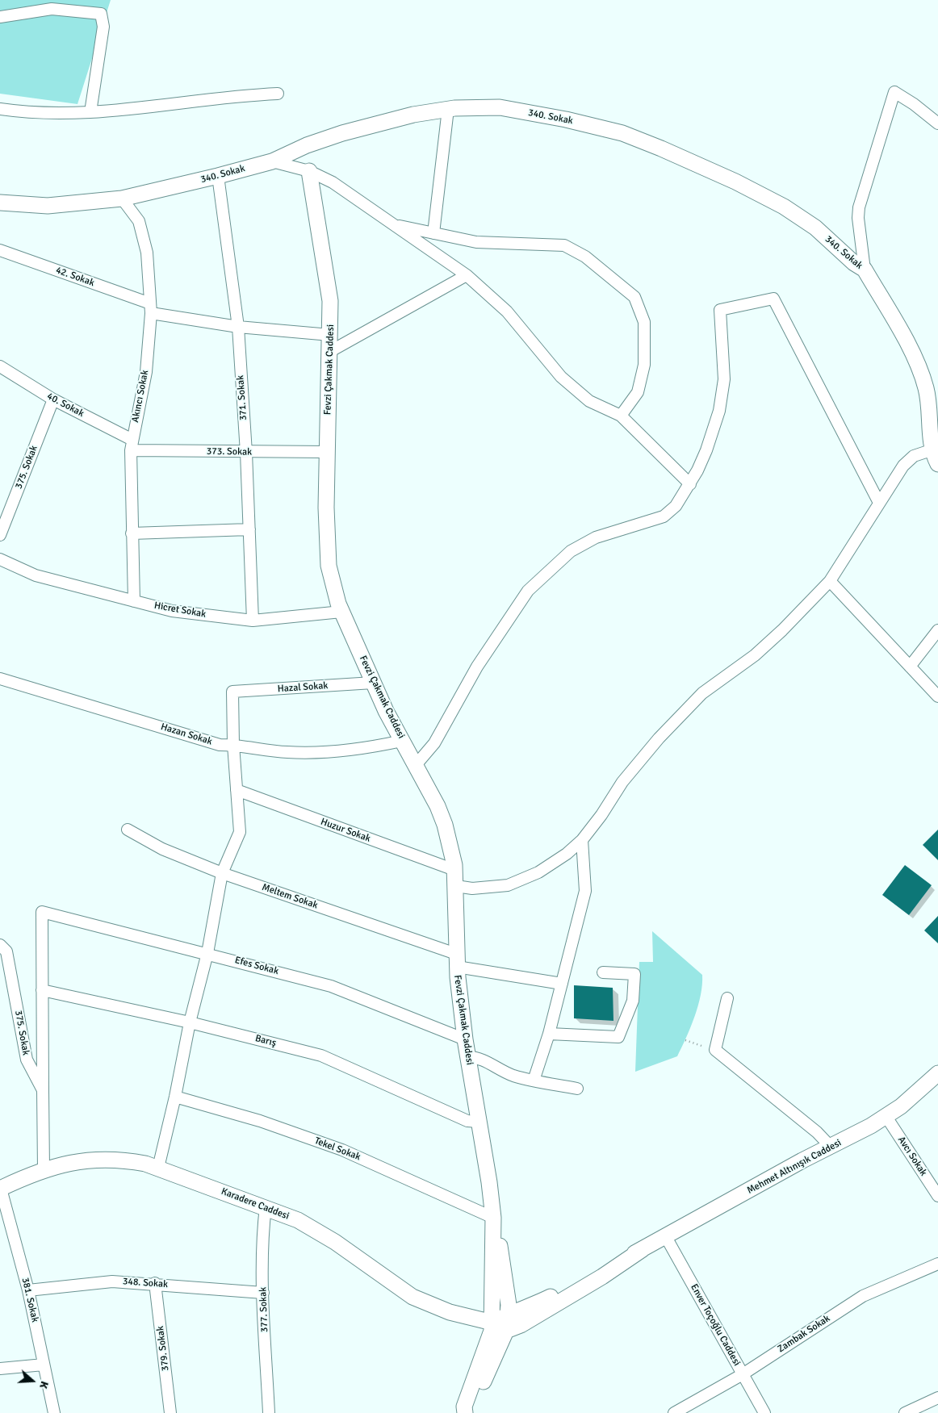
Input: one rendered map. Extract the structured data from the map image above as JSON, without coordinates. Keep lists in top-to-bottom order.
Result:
{
  "streets": {
    "street": [
      "340. Sokak",
      "42. Sokak",
      "Fevzi Çakmak Caddesi",
      "Akıncı Sokak",
      "371. Sokak",
      "40. Sokak",
      "373. Sokak",
      "375. Sokak",
      "Hicret Sokak",
      "Hazal Sokak",
      "Hazan Sokak",
      "Huzur Sokak",
      "Meltem Sokak",
      "Efes Sokak",
      "Barış",
      "Tekel Sokak",
      "Avcı Sokak",
      "Mehmet Altınışık Caddesi",
      "Karadere Caddesi",
      "348. Sokak",
      "381. Sokak",
      "377. Sokak",
      "Enver Toçoğlu Caddesi",
      "Zambak Sokak",
      "379. Sokak"
    ]
  },
  "crossings": [
    ["340. Sokak", "Akıncı Sokak"],
    ["340. Sokak", "371. Sokak"],
    ["42. Sokak", "Fevzi Çakmak Caddesi"],
    ["42. Sokak", "Akıncı Sokak"],
    ["42. Sokak", "371. Sokak"],
    ["Fevzi Çakmak Caddesi", "373. Sokak"],
    ["Fevzi Çakmak Caddesi", "Hicret Sokak"],
    ["Fevzi Çakmak Caddesi", "Hazal Sokak"],
    ["Fevzi Çakmak Caddesi", "Hazan Sokak"],
    ["Fevzi Çakmak Caddesi", "Huzur Sokak"],
    ["Fevzi Çakmak Caddesi", "Meltem Sokak"],
    ["Fevzi Çakmak Caddesi", "Efes Sokak"],
    ["Fevzi Çakmak Caddesi", "Barış"],
    ["Fevzi Çakmak Caddesi", "Tekel Sokak"],
    ["Fevzi Çakmak Caddesi", "Mehmet Altınışık Caddesi"],
    ["Fevzi Çakmak Caddesi", "Karadere Caddesi"],
    ["Akıncı Sokak", "40. Sokak"],
    ["Akıncı Sokak", "373. Sokak"],
    ["Akıncı Sokak", "Hicret Sokak"],
    ["371. Sokak", "373. Sokak"],
    ["371. Sokak", "Hicret Sokak"],
    ["40. Sokak", "373. Sokak"],
    ["40. Sokak", "375. Sokak"],
    ["375. Sokak", "Karadere Caddesi"],
    ["Hazal Sokak", "Hazan Sokak"],
    ["Efes Sokak", "Barış"],
    ["Avcı Sokak", "Mehmet Altınışık Caddesi"],
    ["Mehmet Altınışık Caddesi", "Karadere Caddesi"],
    ["Mehmet Altınışık Caddesi", "Enver Toçoğlu Caddesi"],
    ["Karadere Caddesi", "381. Sokak"],
    ["Karadere Caddesi", "377. Sokak"],
    ["348. Sokak", "381. Sokak"],
    ["348. Sokak", "377. Sokak"],
    ["348. Sokak", "379. Sokak"],
    ["Enver Toçoğlu Caddesi", "Zambak Sokak"]
  ],
  "north": "right"
}
